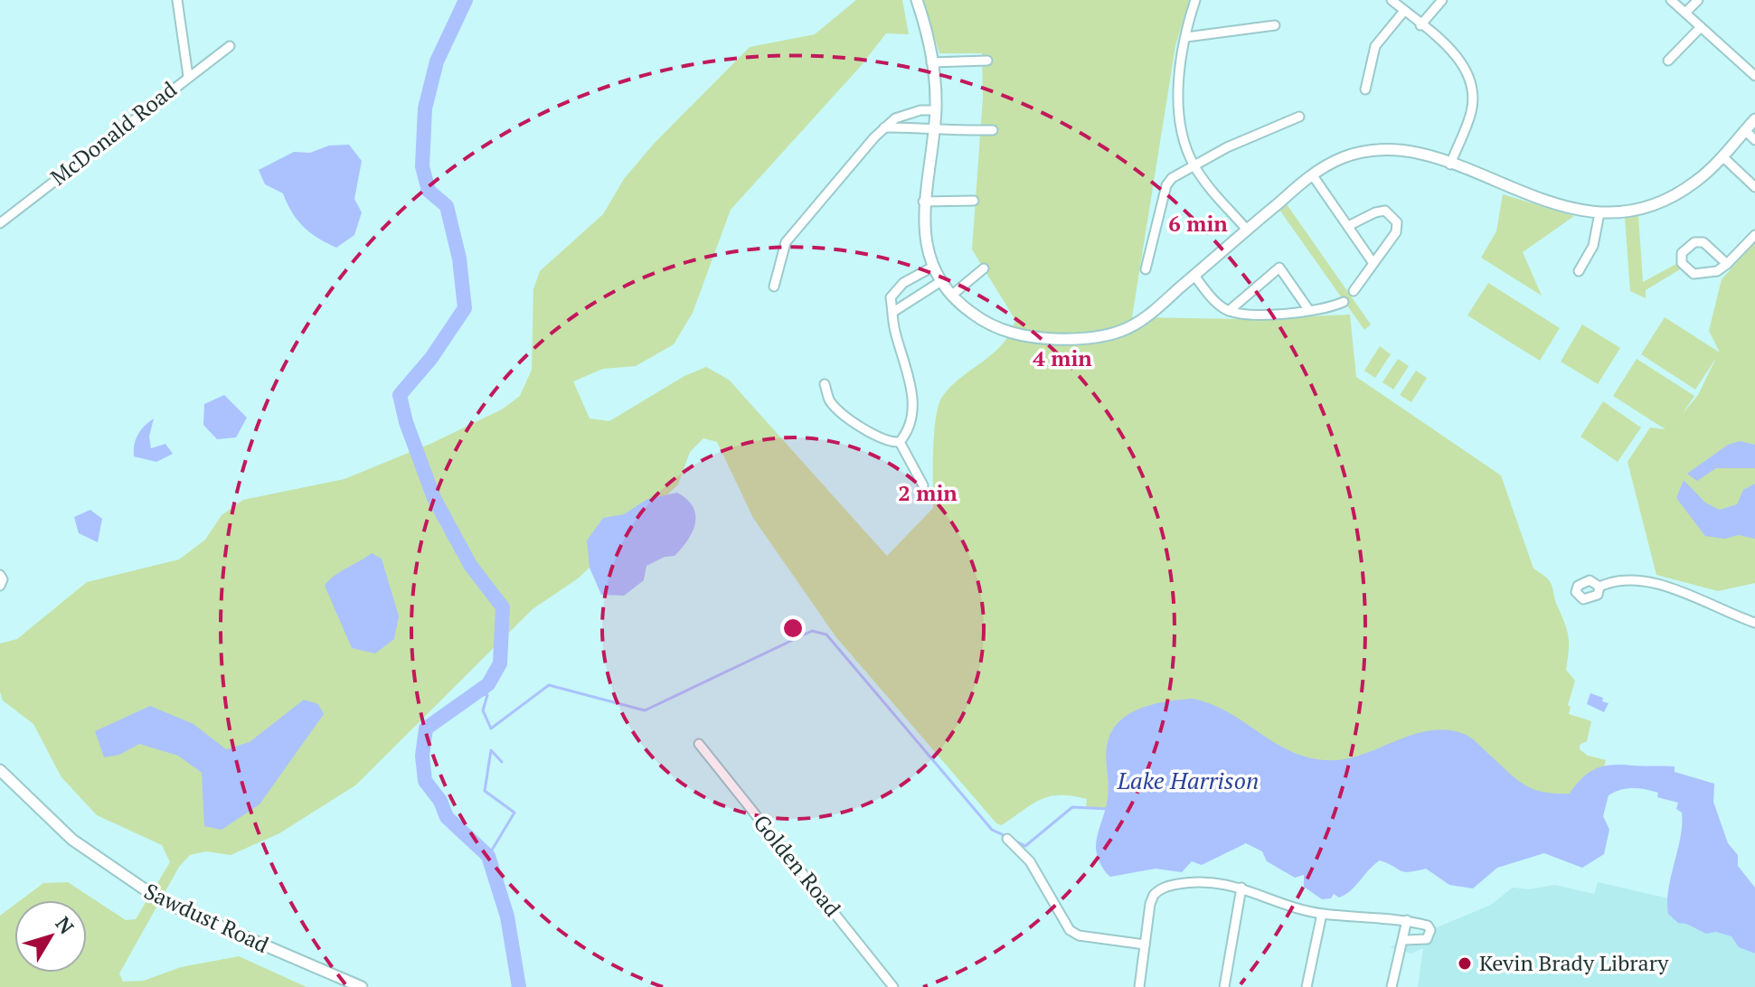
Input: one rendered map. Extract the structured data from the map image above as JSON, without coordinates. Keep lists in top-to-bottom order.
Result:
{
  "streets": {
    "street": ["McDonald Road", "Golden Road", "Sawdust Road"]
  },
  "water": ["Lake Harrison"],
  "places": ["Kevin Brady Library"],
  "north": "top right",
  "rings": ["6 min", "4 min", "2 min"]
}
